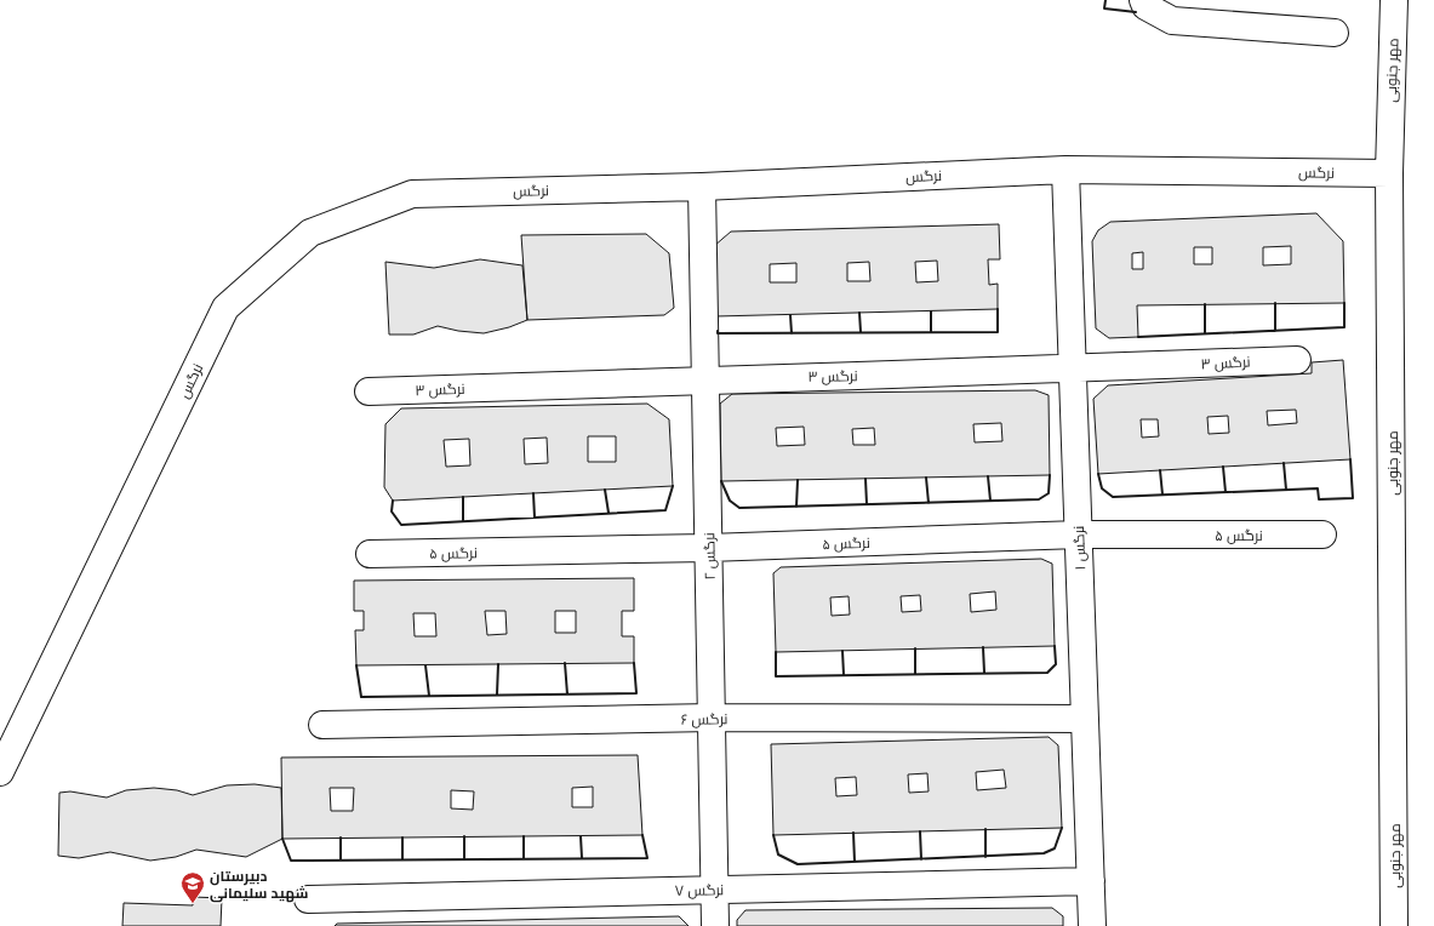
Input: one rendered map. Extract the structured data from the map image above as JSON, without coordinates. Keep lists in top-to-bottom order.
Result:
{
  "streets": {
    "street": [
      "مهر جنوبی",
      "نرگس",
      "نرگس ۳",
      "نرگس ۵",
      "نرگس ۱",
      "نرگس ۲",
      "نرگس ۶",
      "نرگس ۷"
    ]
  },
  "crossings": [
    ["مهر جنوبی", "نرگس"],
    ["نرگس", "نرگس ۱"],
    ["نرگس", "نرگس ۲"],
    ["نرگس ۳", "نرگس ۱"],
    ["نرگس ۳", "نرگس ۲"],
    ["نرگس ۵", "نرگس ۱"],
    ["نرگس ۵", "نرگس ۲"],
    ["نرگس ۱", "نرگس ۶"],
    ["نرگس ۱", "نرگس ۷"],
    ["نرگس ۲", "نرگس ۶"],
    ["نرگس ۲", "نرگس ۷"]
  ],
  "places": {
    "school or university": ["دبیرستان شهید سلیمانی"]
  }
}
